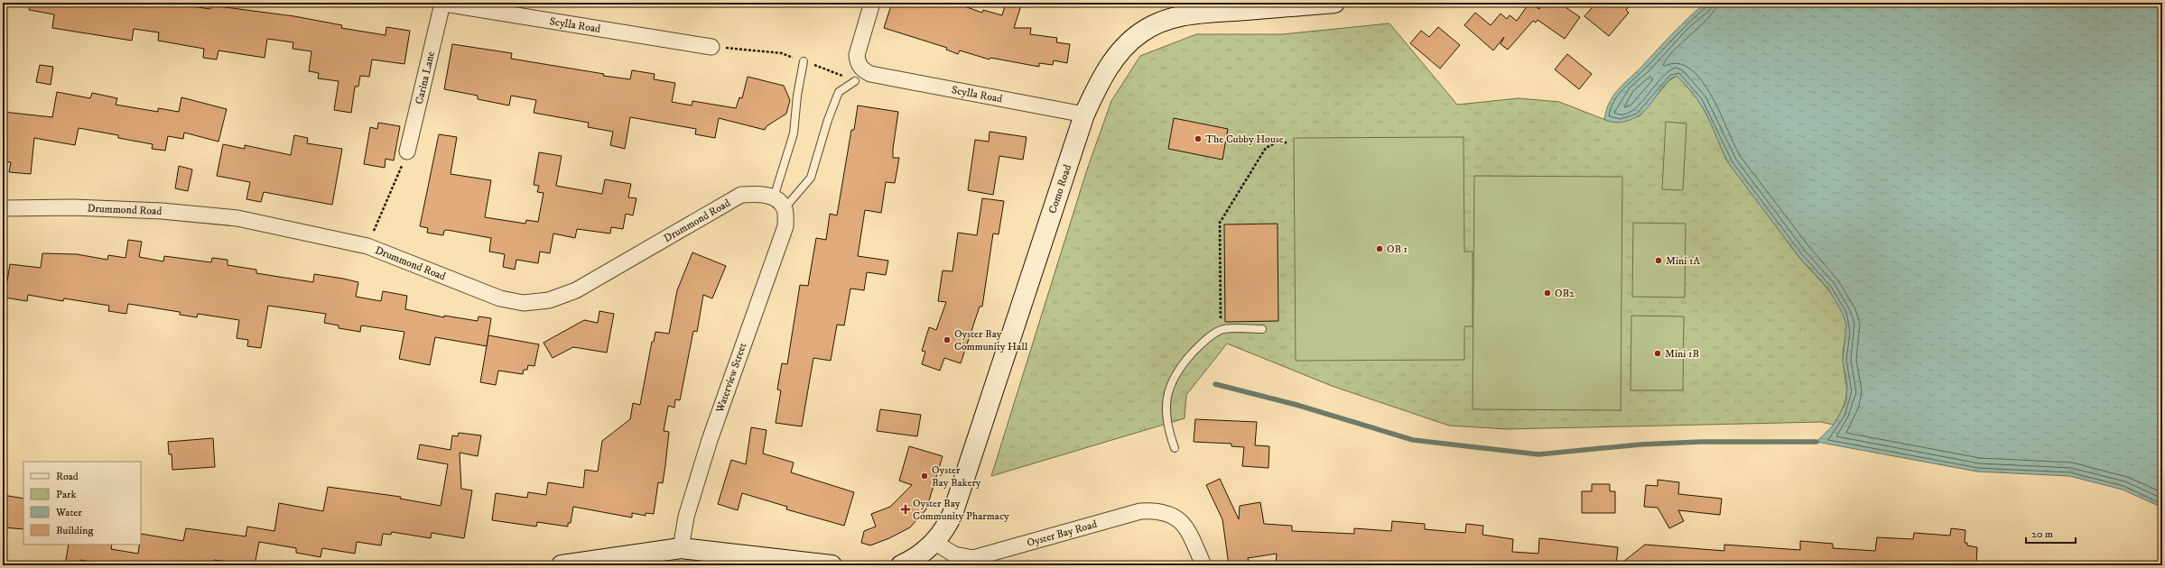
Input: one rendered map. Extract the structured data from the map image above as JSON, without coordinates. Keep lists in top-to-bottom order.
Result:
{
  "streets": {
    "street": [
      "Scylla Road",
      "Carina Lane",
      "Como Road",
      "Drummond Road",
      "Waterview Street",
      "Oyster Bay Road"
    ]
  },
  "crossings": [
    ["Scylla Road", "Carina Lane"],
    ["Scylla Road", "Como Road"],
    ["Como Road", "Oyster Bay Road"]
  ],
  "places": {
    "other": [
      "The Cubby House",
      "OB 1",
      "Mini 1A",
      "OB2",
      "Oyster Bay Community Hall",
      "Mini 1B",
      "Oyster Bay Bakery"
    ],
    "health": ["Oyster Bay Community Pharmacy"]
  },
  "legend": [
    "Road",
    "Park",
    "Water",
    "Building"
  ],
  "scale_bar": "20 m"
}
